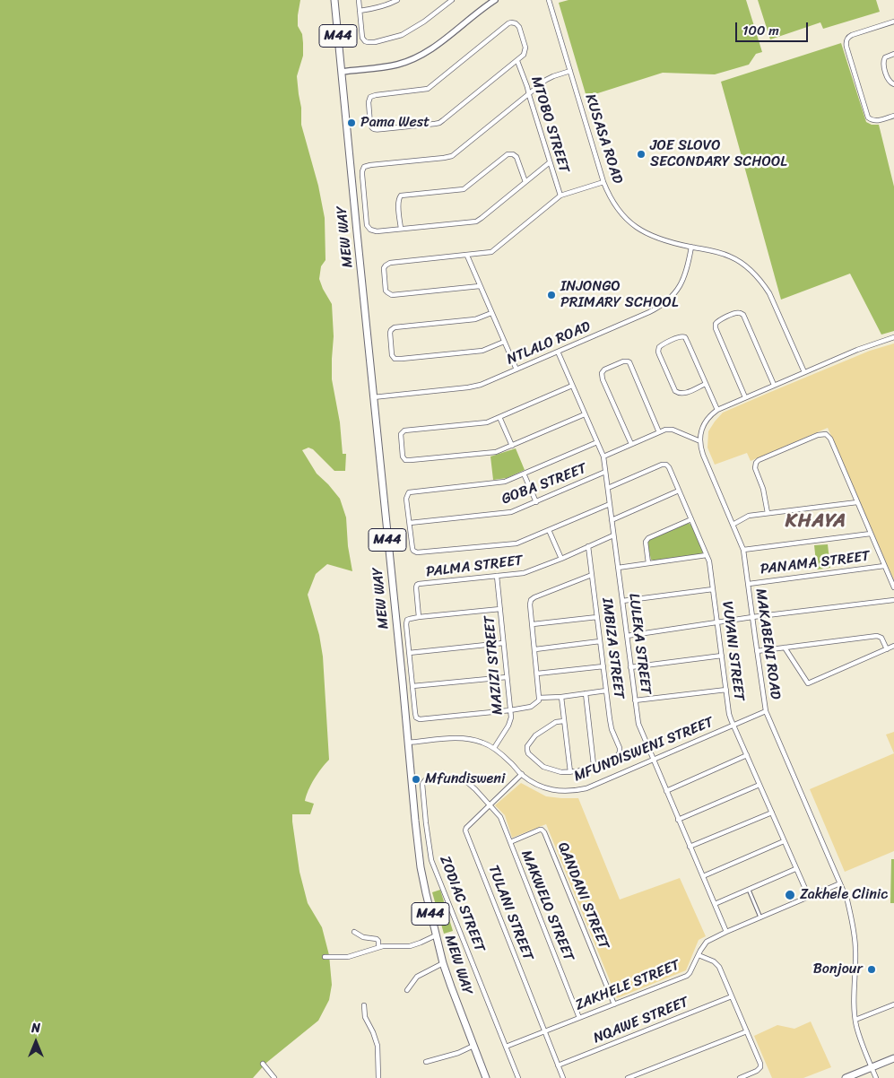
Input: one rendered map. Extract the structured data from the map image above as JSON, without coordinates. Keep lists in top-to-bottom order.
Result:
{
  "streets": {
    "main road": ["M44", "MEW WAY"],
    "street": [
      "MTOBO STREET",
      "KUSASA ROAD",
      "NTLALO ROAD",
      "GOBA STREET",
      "PANAMA STREET",
      "PALMA STREET",
      "LULEKA STREET",
      "MAKABENI ROAD",
      "IMBIZA STREET",
      "VUYANI STREET",
      "MAZIZI STREET",
      "MFUNDISWENI STREET",
      "QANDANI STREET",
      "ZODIAC STREET",
      "MAKWELO STREET",
      "TULANI STREET",
      "ZAKHELE STREET",
      "NQAWE STREET"
    ]
  },
  "crossings": [
    ["KUSASA ROAD", "NTLALO ROAD"],
    ["MEW WAY", "NTLALO ROAD"],
    ["MEW WAY", "MFUNDISWENI STREET"],
    ["NTLALO ROAD", "LULEKA STREET"],
    ["GOBA STREET", "LULEKA STREET"],
    ["PANAMA STREET", "MAKABENI ROAD"],
    ["PALMA STREET", "LULEKA STREET"],
    ["PALMA STREET", "IMBIZA STREET"],
    ["PALMA STREET", "MAZIZI STREET"],
    ["LULEKA STREET", "VUYANI STREET"],
    ["LULEKA STREET", "MFUNDISWENI STREET"],
    ["LULEKA STREET", "ZAKHELE STREET"],
    ["MAKABENI ROAD", "MFUNDISWENI STREET"],
    ["MAKABENI ROAD", "ZAKHELE STREET"],
    ["VUYANI STREET", "MFUNDISWENI STREET"],
    ["VUYANI STREET", "ZAKHELE STREET"],
    ["MAZIZI STREET", "MFUNDISWENI STREET"],
    ["MFUNDISWENI STREET", "TULANI STREET"],
    ["QANDANI STREET", "MAKWELO STREET"],
    ["QANDANI STREET", "ZAKHELE STREET"],
    ["ZODIAC STREET", "MAKWELO STREET"],
    ["ZODIAC STREET", "TULANI STREET"],
    ["ZODIAC STREET", "ZAKHELE STREET"],
    ["MAKWELO STREET", "TULANI STREET"],
    ["MAKWELO STREET", "ZAKHELE STREET"],
    ["TULANI STREET", "ZAKHELE STREET"],
    ["TULANI STREET", "NQAWE STREET"]
  ],
  "districts": ["KHAYA"],
  "places": [
    "Pama West",
    "JOE SLOVO SECONDARY SCHOOL",
    "INJONGO PRIMARY SCHOOL",
    "Mfundisweni",
    "Zakhele Clinic",
    "Bonjour"
  ],
  "scale_bar": "100 m",
  "north": "top"
}
